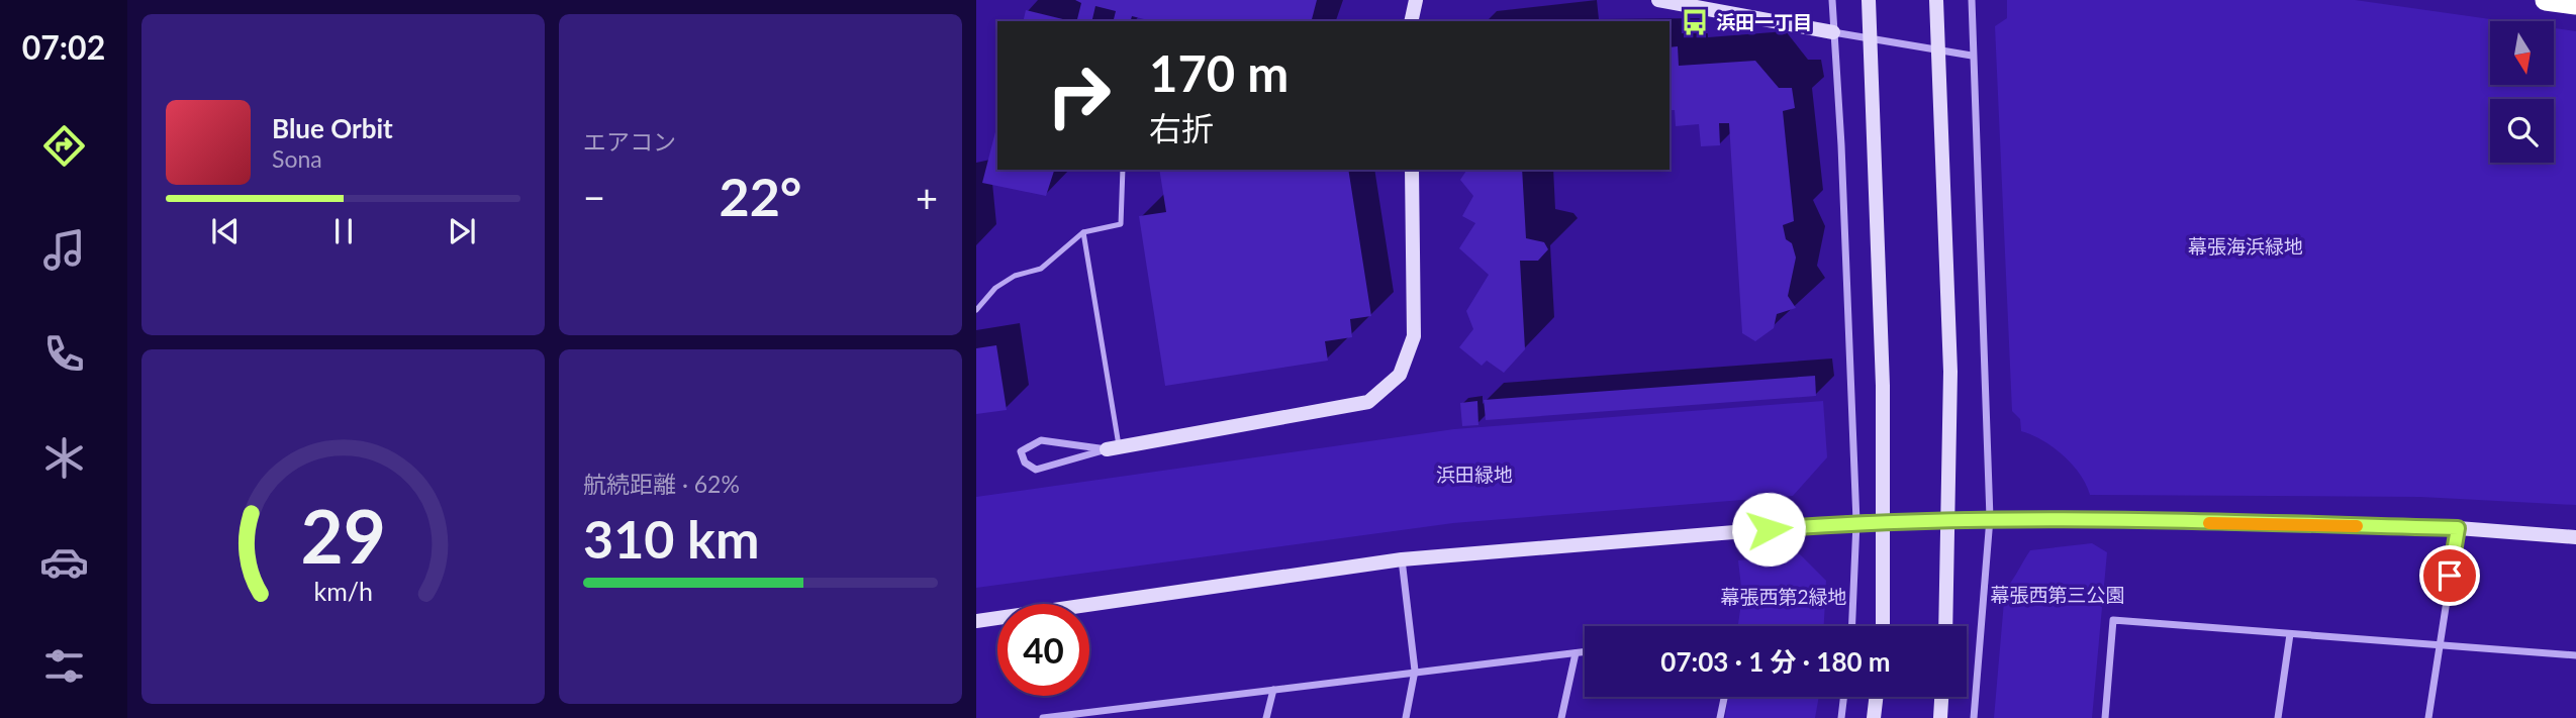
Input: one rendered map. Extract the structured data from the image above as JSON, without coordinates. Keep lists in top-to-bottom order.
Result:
{
  "parks": [
    "幕張海浜緑地",
    "浜田緑地",
    "幕張西第三公園",
    "幕張西第2緑地"
  ],
  "places": {
    "bus stop": ["浜田一丁目"]
  },
  "north": "bottom",
  "page": {
    "tabs": "07:02",
    "tile": [
      "エアコン",
      ["航続距離 · 62%", "310 km"]
    ],
    "turn": ["170 m", "右折"],
    "song": ["Blue Orbit", "Sona"],
    "heat": ["−", "22°", "+"],
    "limit": "40",
    "trip": "07:03 · 1 分 · 180 m",
    "gauge": ["29", "km/h"]
  }
}
